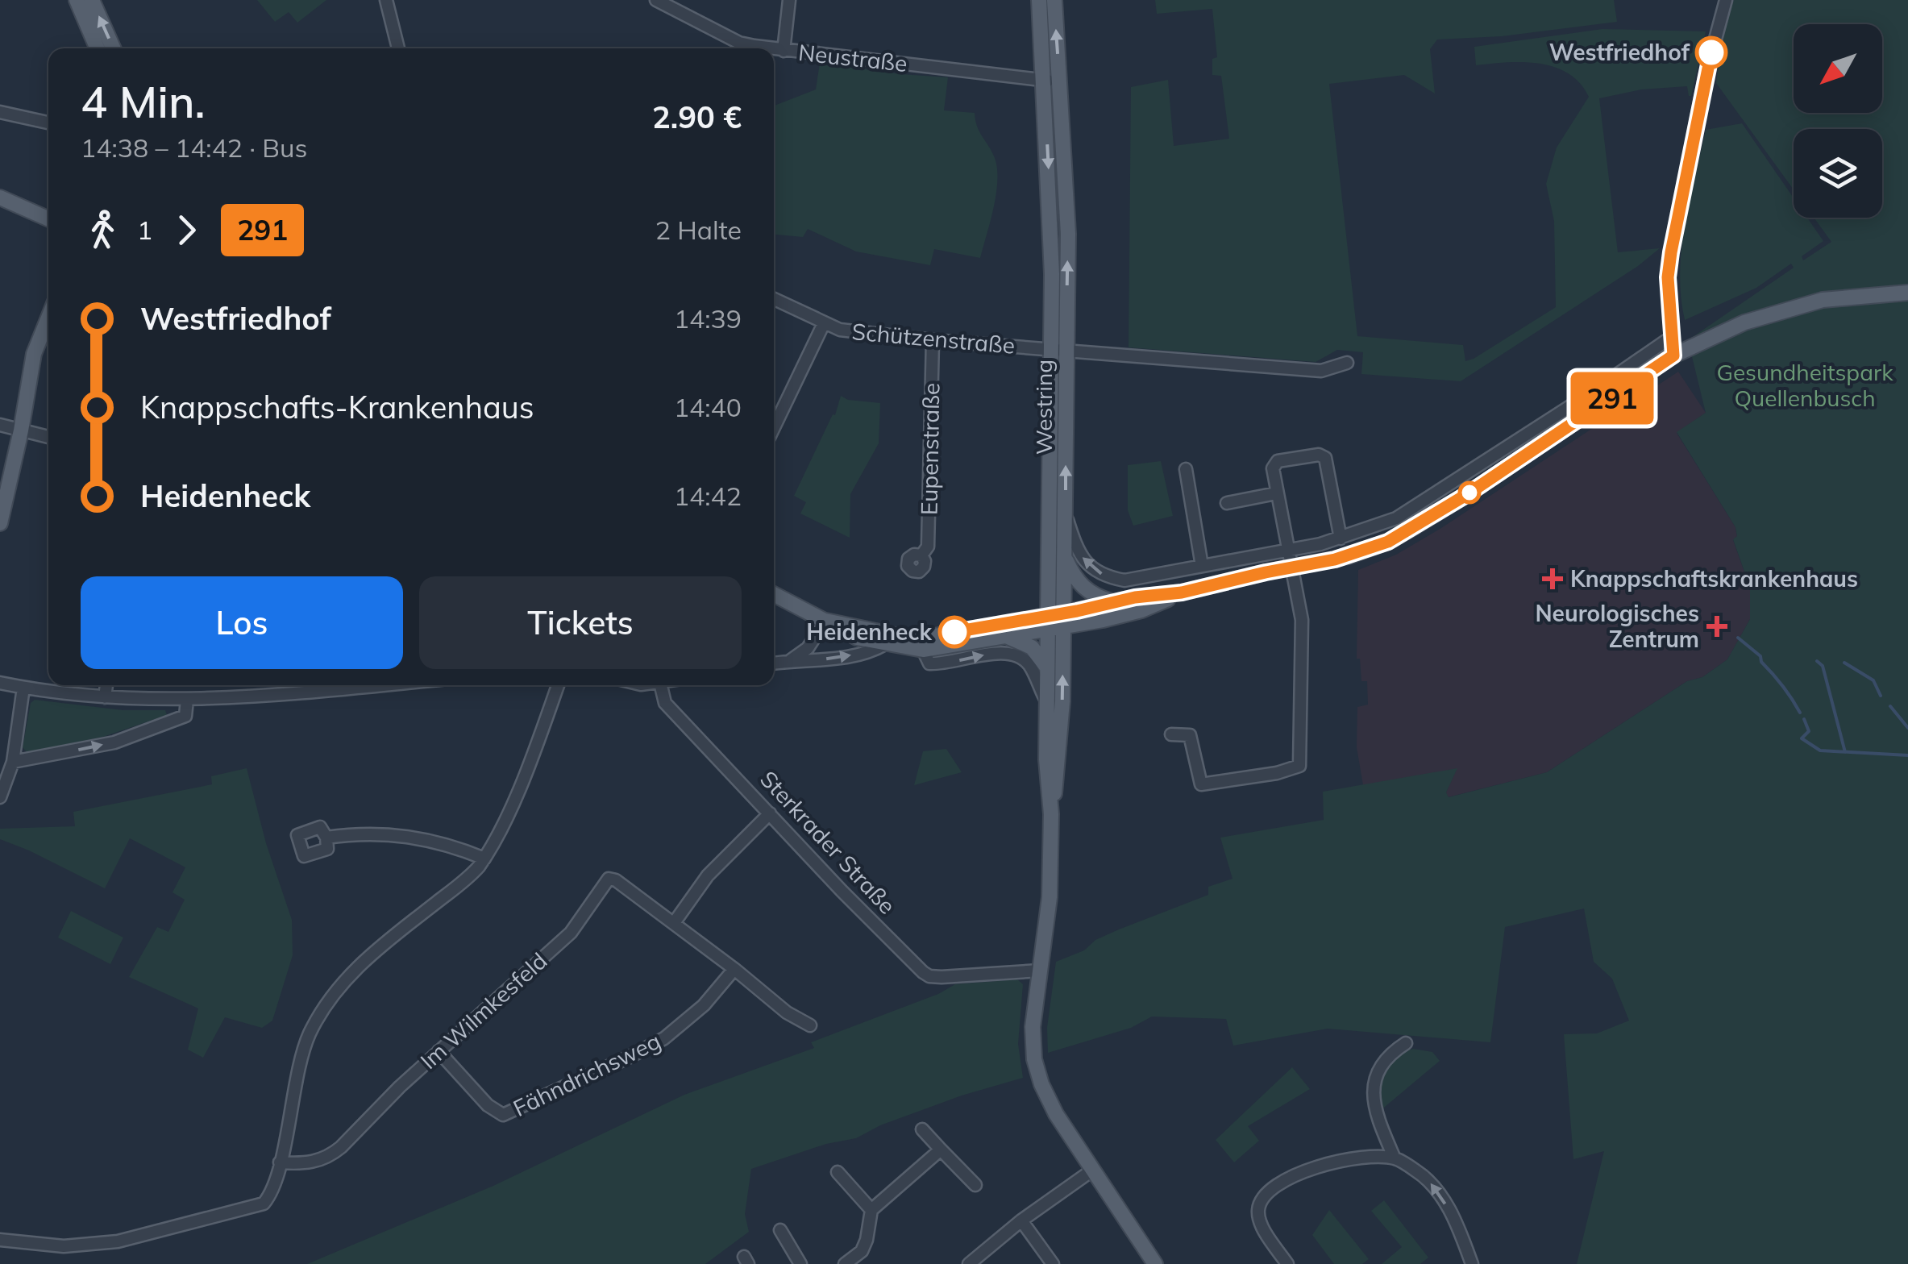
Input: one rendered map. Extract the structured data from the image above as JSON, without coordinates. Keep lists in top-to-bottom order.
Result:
{
  "streets": {
    "main road": ["Westring"],
    "street": [
      "Neustraße",
      "Schützenstraße",
      "Eupenstraße",
      "Sterkrader Straße",
      "Im Wilmkesfeld",
      "Fähndrichsweg"
    ]
  },
  "crossings": [
    ["Neustraße", "Westring"],
    ["Schützenstraße", "Westring"],
    ["Schützenstraße", "Eupenstraße"],
    ["Westring", "Sterkrader Straße"],
    ["Im Wilmkesfeld", "Fähndrichsweg"]
  ],
  "parks": ["Gesundheitspark Quellenbusch"],
  "places": {
    "other": ["Westfriedhof", "Heidenheck"],
    "health": ["Knappschaftskrankenhaus", "Neurologisches Zentrum"]
  },
  "lines": ["bus line 291"],
  "north": "bottom left",
  "page": {
    "on_map": "291",
    "heading": ["4 Min.", "14:38 – 14:42 · Bus", "2.90 €"],
    "legs": ["1", "291", "2 Halte"],
    "list": [
      {
        "name": "Westfriedhof",
        "value": "14:39"
      },
      {
        "name": "Knappschafts-Krankenhaus",
        "value": "14:40"
      },
      {
        "name": "Heidenheck",
        "value": "14:42"
      }
    ],
    "buttons": ["Los", "Tickets"]
  }
}
